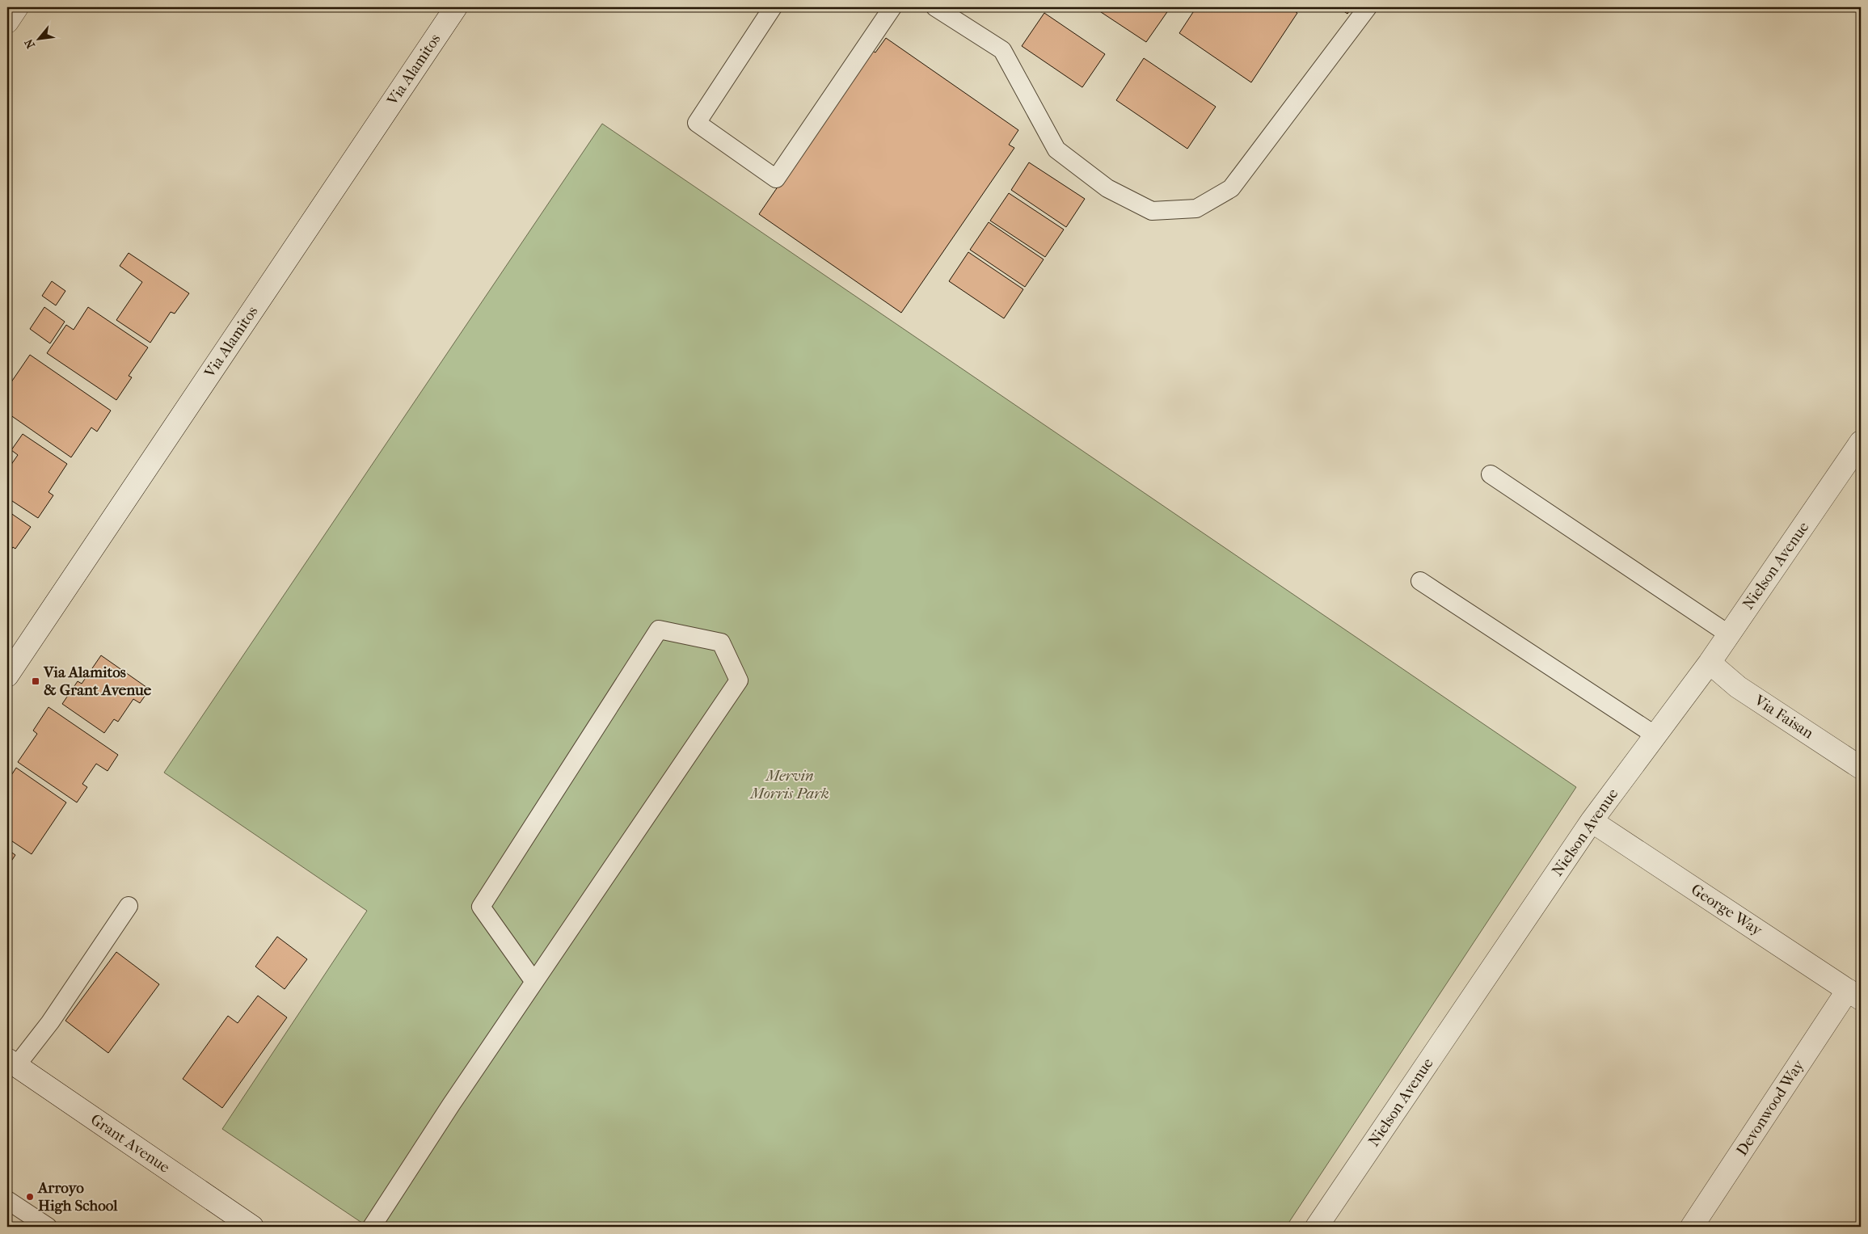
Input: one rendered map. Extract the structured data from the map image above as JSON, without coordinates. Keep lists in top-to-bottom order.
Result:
{
  "streets": {
    "street": [
      "Via Alamitos",
      "Nielson Avenue",
      "Via Faisan",
      "George Way",
      "Devonwood Way",
      "Grant Avenue"
    ]
  },
  "crossings": [
    ["Nielson Avenue", "Via Faisan"],
    ["Nielson Avenue", "George Way"],
    ["George Way", "Devonwood Way"]
  ],
  "parks": ["Mervin Morris Park"],
  "places": {
    "transit": ["Via Alamitos & Grant Avenue"],
    "other": ["Arroyo High School"]
  },
  "north": "bottom left"
}
